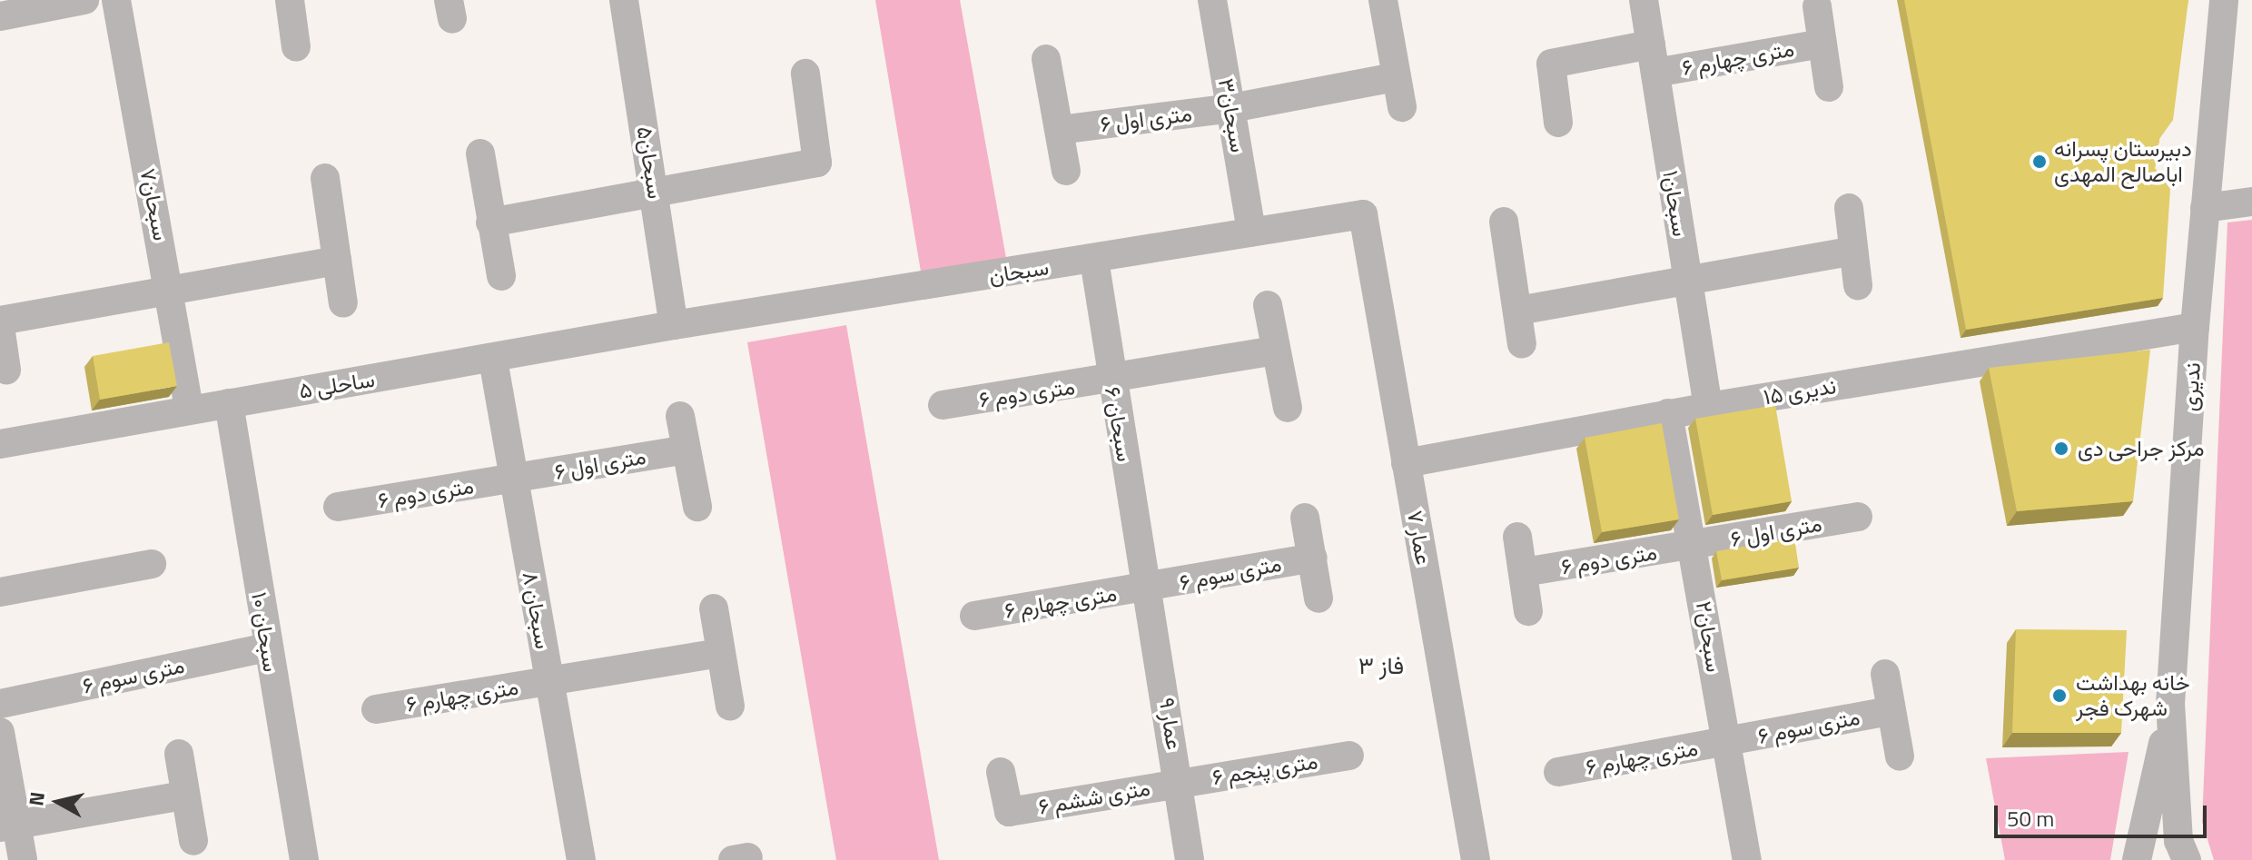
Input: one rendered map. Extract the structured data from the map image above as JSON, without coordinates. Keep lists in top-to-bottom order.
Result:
{
  "streets": {
    "street": [
      "۶ متری چهارم",
      "سبحان۳",
      "۶ متری اول",
      "سبحان۵",
      "سبحان۱",
      "سبحان۷",
      "سبحان",
      "ساحلی ۵",
      "ندیری",
      "ندیری ۱۵",
      "۶ متری دوم",
      "سبحان ۶",
      "عمار ۷",
      "۶ متری سوم",
      "سبحان ۸",
      "سبحان ۱۰",
      "سبحان۲",
      "عمار ۹",
      "۶ متری پنجم",
      "۶ متری ششم"
    ]
  },
  "crossings": [
    ["۶ متری چهارم", "سبحان۱"],
    ["۶ متری چهارم", "سبحان ۶"],
    ["۶ متری چهارم", "۶ متری سوم"],
    ["۶ متری چهارم", "سبحان ۸"],
    ["۶ متری چهارم", "سبحان۲"],
    ["۶ متری چهارم", "عمار ۹"],
    ["سبحان۳", "۶ متری اول"],
    ["سبحان۳", "سبحان"],
    ["۶ متری اول", "۶ متری دوم"],
    ["۶ متری اول", "سبحان ۸"],
    ["۶ متری اول", "سبحان۲"],
    ["سبحان۵", "سبحان"],
    ["سبحان۵", "ساحلی ۵"],
    ["سبحان۱", "ندیری ۱۵"],
    ["سبحان۷", "ساحلی ۵"],
    ["سبحان", "ساحلی ۵"],
    ["سبحان", "سبحان ۶"],
    ["سبحان", "عمار ۷"],
    ["ساحلی ۵", "سبحان ۸"],
    ["ساحلی ۵", "سبحان ۱۰"],
    ["ندیری", "ندیری ۱۵"],
    ["ندیری ۱۵", "عمار ۷"],
    ["ندیری ۱۵", "سبحان۲"],
    ["۶ متری دوم", "سبحان ۶"],
    ["۶ متری دوم", "سبحان ۸"],
    ["۶ متری دوم", "سبحان۲"],
    ["سبحان ۶", "۶ متری سوم"],
    ["سبحان ۶", "عمار ۹"],
    ["۶ متری سوم", "سبحان ۱۰"],
    ["۶ متری سوم", "سبحان۲"],
    ["۶ متری سوم", "عمار ۹"],
    ["عمار ۹", "۶ متری پنجم"],
    ["عمار ۹", "۶ متری ششم"],
    ["۶ متری پنجم", "۶ متری ششم"]
  ],
  "districts": ["فاز ۳"],
  "places": ["دبیرستان پسرانه اباصالح المهدی", "مرکز جراحی دی", "خانه بهداشت شهرک فجر"],
  "scale_bar": "50 m",
  "north": "left"
}
